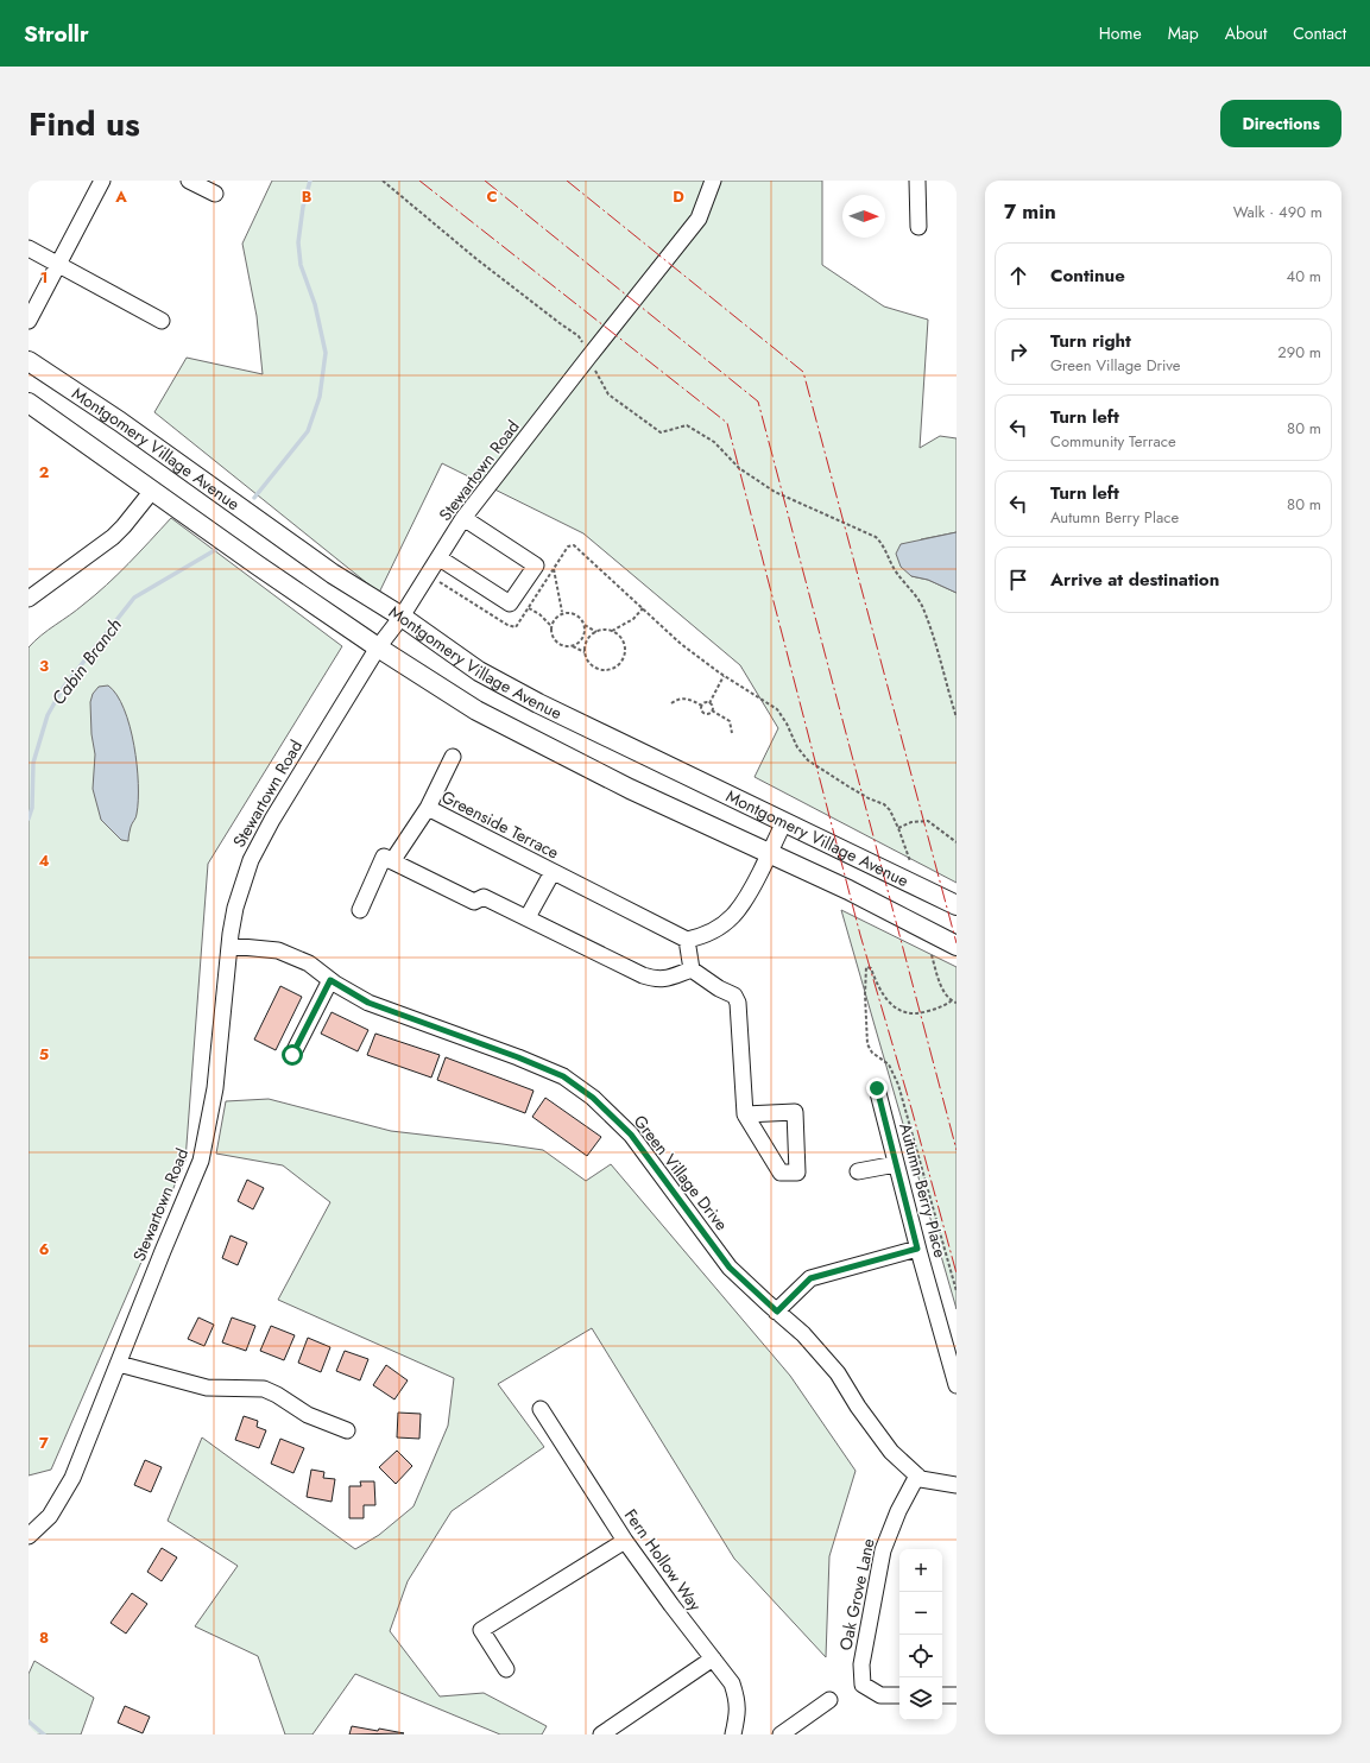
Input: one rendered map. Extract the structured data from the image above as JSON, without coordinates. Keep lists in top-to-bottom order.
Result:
{
  "streets": {
    "main road": ["Montgomery Village Avenue"],
    "street": [
      "Stewartown Road",
      "Greenside Terrace",
      "Green Village Drive",
      "Autumn Berry Place",
      "Fern Hollow Way",
      "Oak Grove Lane"
    ]
  },
  "crossings": [
    ["Montgomery Village Avenue", "Stewartown Road"],
    ["Stewartown Road", "Green Village Drive"],
    ["Green Village Drive", "Oak Grove Lane"]
  ],
  "water": ["Cabin Branch"],
  "north": "right",
  "page": {
    "header": "Strollr",
    "nav": [
      "Home",
      "Map",
      "About",
      "Contact"
    ],
    "title": "Find us",
    "buttons": "Directions",
    "heading": ["7 min", "Walk · 490 m"],
    "list": [
      ["Continue", "40 m"],
      ["Turn right", "Green Village Drive", "290 m"],
      ["Turn left", "Community Terrace", "80 m"],
      ["Turn left", "Autumn Berry Place", "80 m"],
      "Arrive at destination"
    ],
    "map_buttons": ["+", "−"]
  },
  "grid": {
    "columns": [
      "A",
      "B",
      "C",
      "D"
    ],
    "rows": [
      "1",
      "2",
      "3",
      "4",
      "5",
      "6",
      "7",
      "8"
    ]
  }
}
